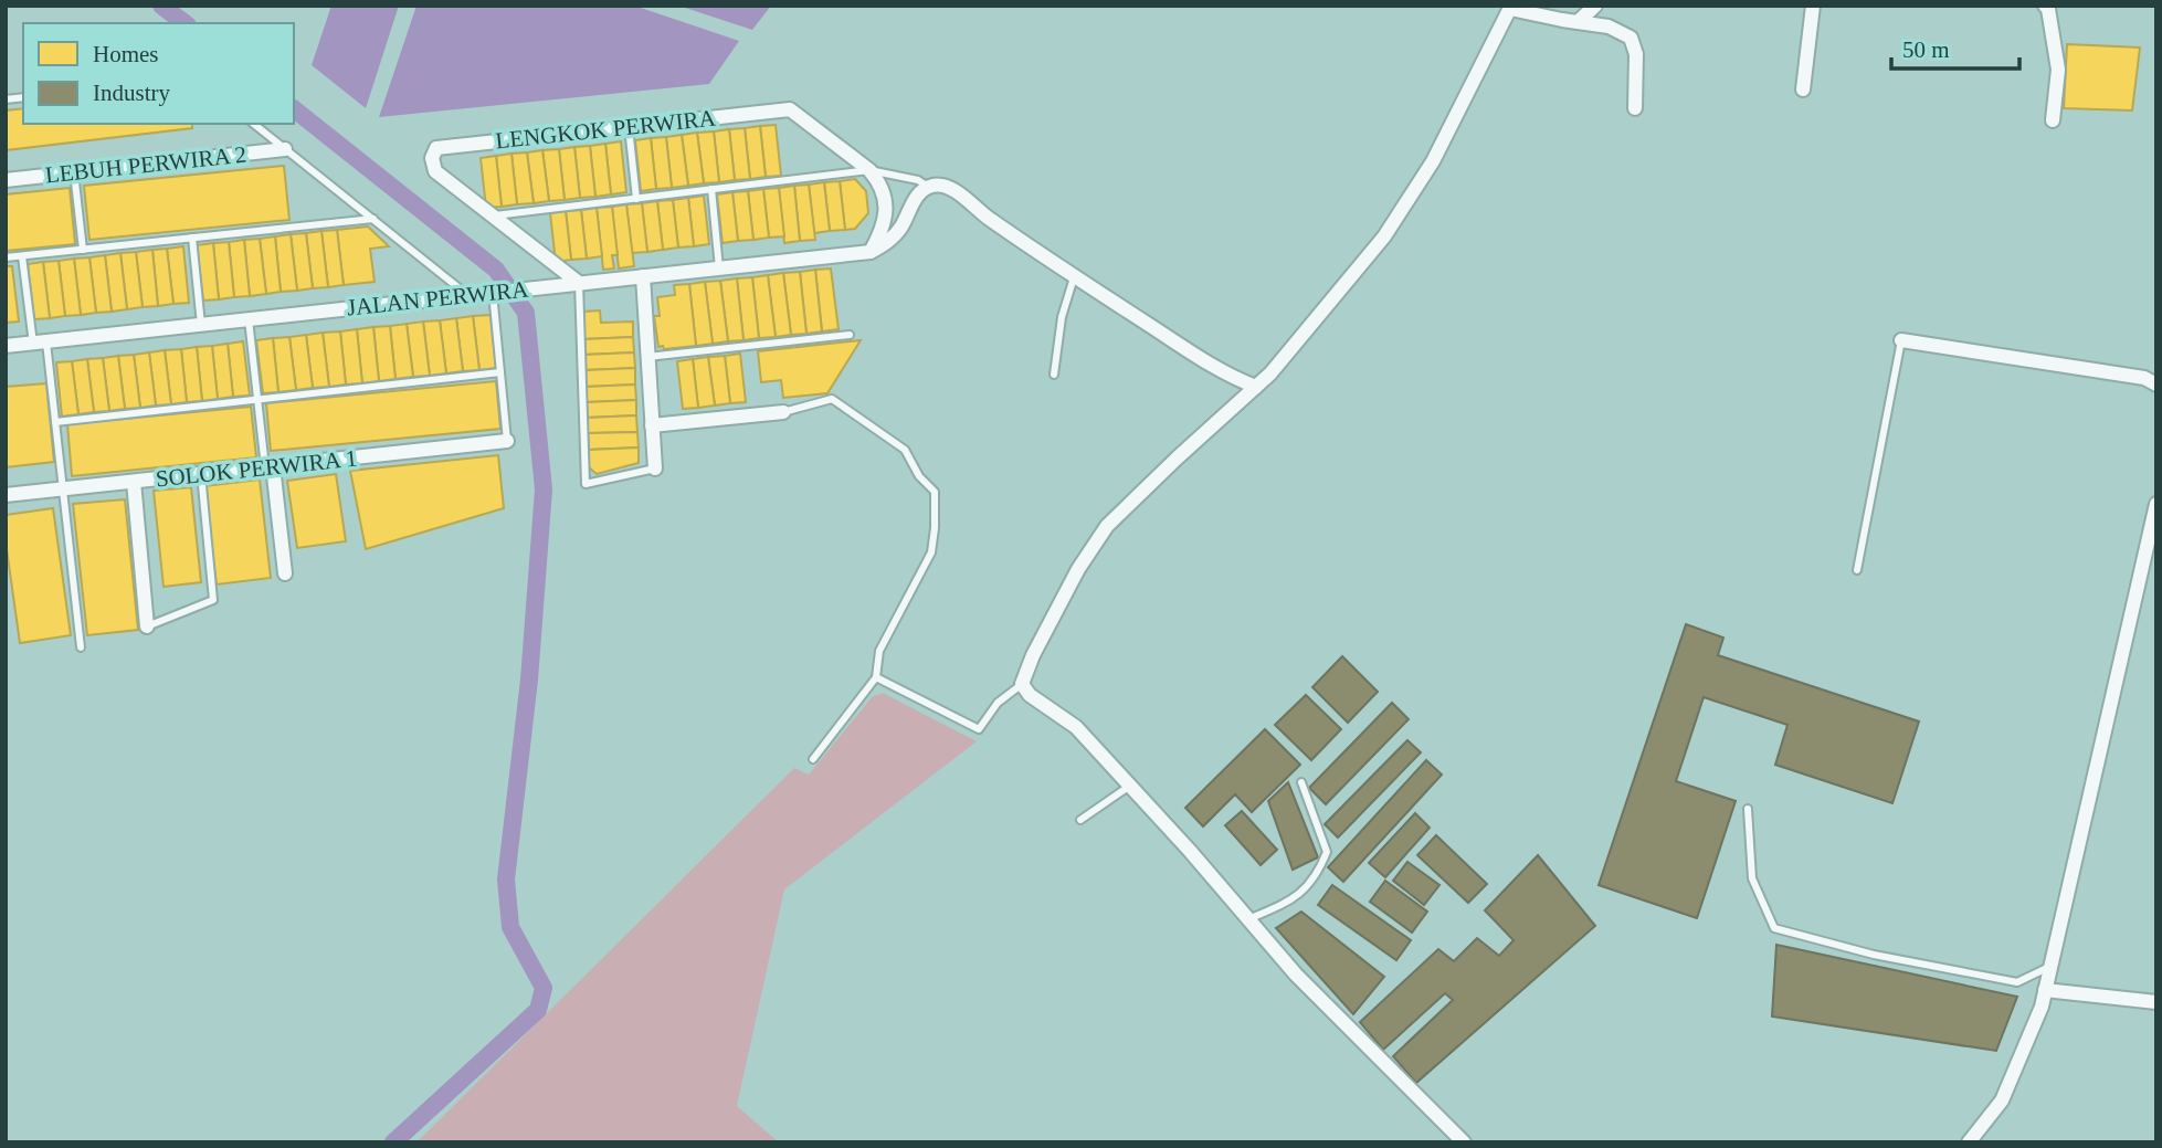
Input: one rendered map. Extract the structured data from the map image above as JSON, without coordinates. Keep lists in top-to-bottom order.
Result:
{
  "streets": {
    "street": [
      "LENGKOK PERWIRA",
      "LEBUH PERWIRA 2",
      "JALAN PERWIRA",
      "SOLOK PERWIRA 1"
    ]
  },
  "crossings": [
    ["LENGKOK PERWIRA", "JALAN PERWIRA"]
  ],
  "legend": ["Homes", "Industry"],
  "scale_bar": "50 m"
}
